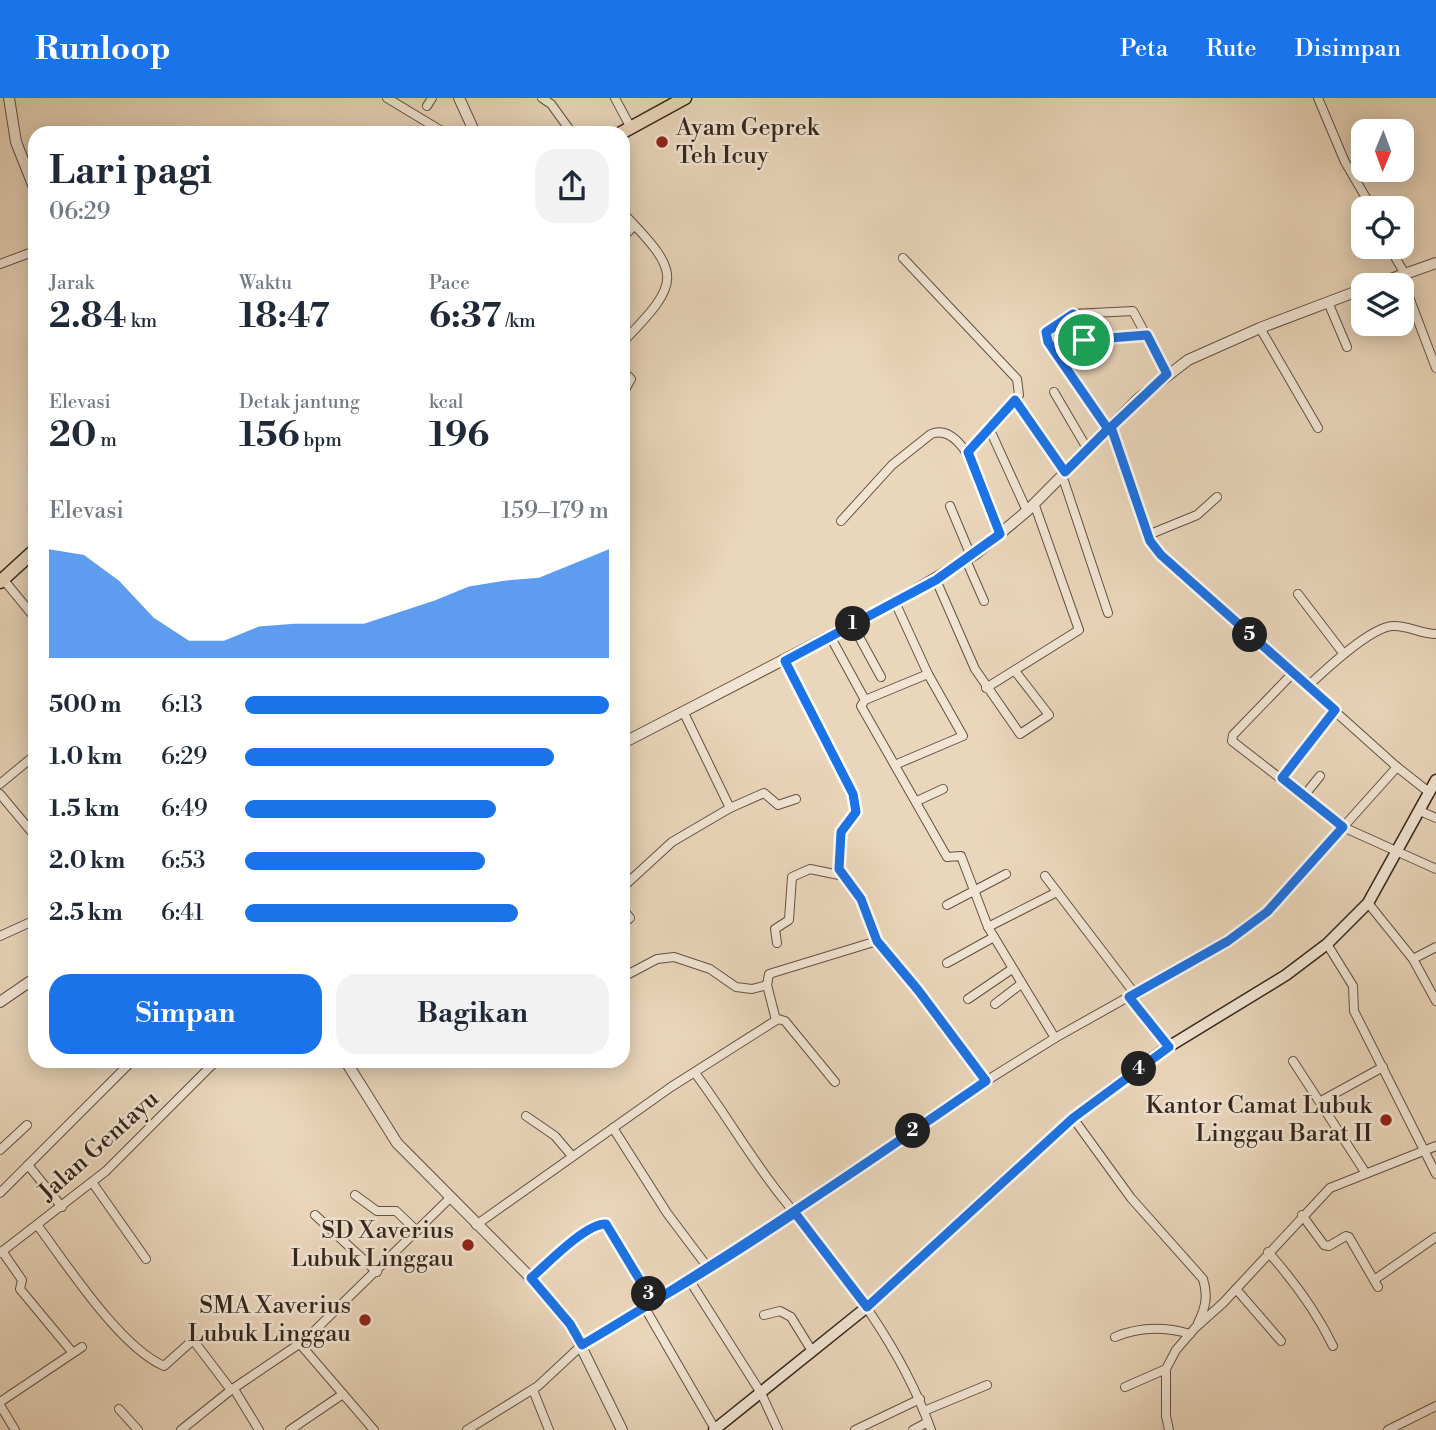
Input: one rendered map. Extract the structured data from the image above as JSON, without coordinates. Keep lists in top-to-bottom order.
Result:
{
  "streets": {
    "street": ["Jalan Gentayu"]
  },
  "places": [
    "Ayam Geprek Teh Icuy",
    "Kantor Camat Lubuk Linggau Barat II",
    "SD Xaverius Lubuk Linggau",
    "SMA Xaverius Lubuk Linggau"
  ],
  "north": "bottom",
  "page": {
    "header": "Runloop",
    "nav": ["Peta", "Rute", "Disimpan"],
    "heading": ["Lari pagi", "06:29"],
    "stats": [
      ["Jarak", "2.84 km"],
      ["Waktu", "18:47"],
      ["Pace", "6:37 /km"],
      ["Elevasi", "20 m"],
      ["Detak jantung", "156 bpm"],
      ["kcal", "196"]
    ],
    "chart": ["Elevasi", "159–179 m"],
    "pins": [
      "1",
      "5",
      "4",
      "2",
      "3"
    ],
    "list": [
      {
        "name": "500 m",
        "note": "6:13"
      },
      {
        "name": "1.0 km",
        "note": "6:29"
      },
      {
        "name": "1.5 km",
        "note": "6:49"
      },
      {
        "name": "2.0 km",
        "note": "6:53"
      },
      {
        "name": "2.5 km",
        "note": "6:41"
      }
    ],
    "buttons": ["Simpan", "Bagikan"]
  }
}
